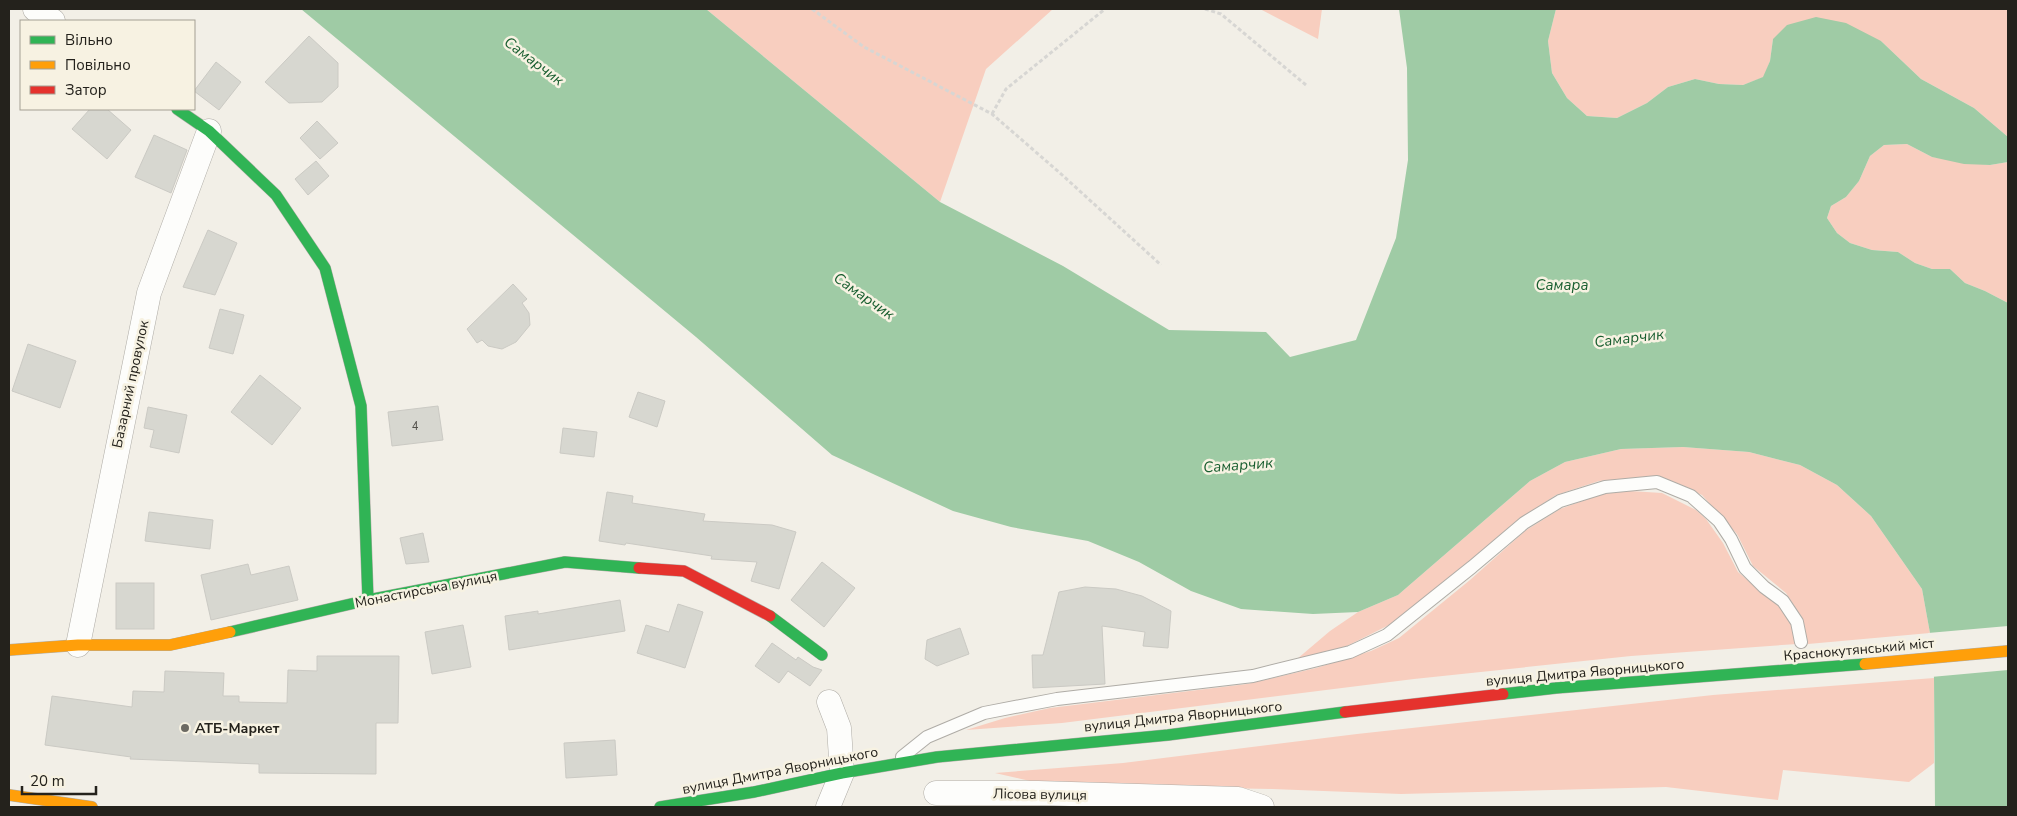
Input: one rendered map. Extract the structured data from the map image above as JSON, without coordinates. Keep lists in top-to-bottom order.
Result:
{
  "streets": {
    "main road": ["Монастирська вулиця", "Краснокутянський міст", "вулиця Дмитра Яворницького"],
    "street": ["Базарний провулок", "Лісова вулиця"]
  },
  "crossings": [
    ["Базарний провулок", "Монастирська вулиця"],
    ["Краснокутянський міст", "вулиця Дмитра Яворницького"],
    ["вулиця Дмитра Яворницького", "Лісова вулиця"]
  ],
  "water": ["Самарчик", "Самара"],
  "places": ["АТБ-Маркет"],
  "house_numbers": ["4"],
  "legend": ["Вільно", "Повільно", "Затор"],
  "scale_bar": "20 m"
}
